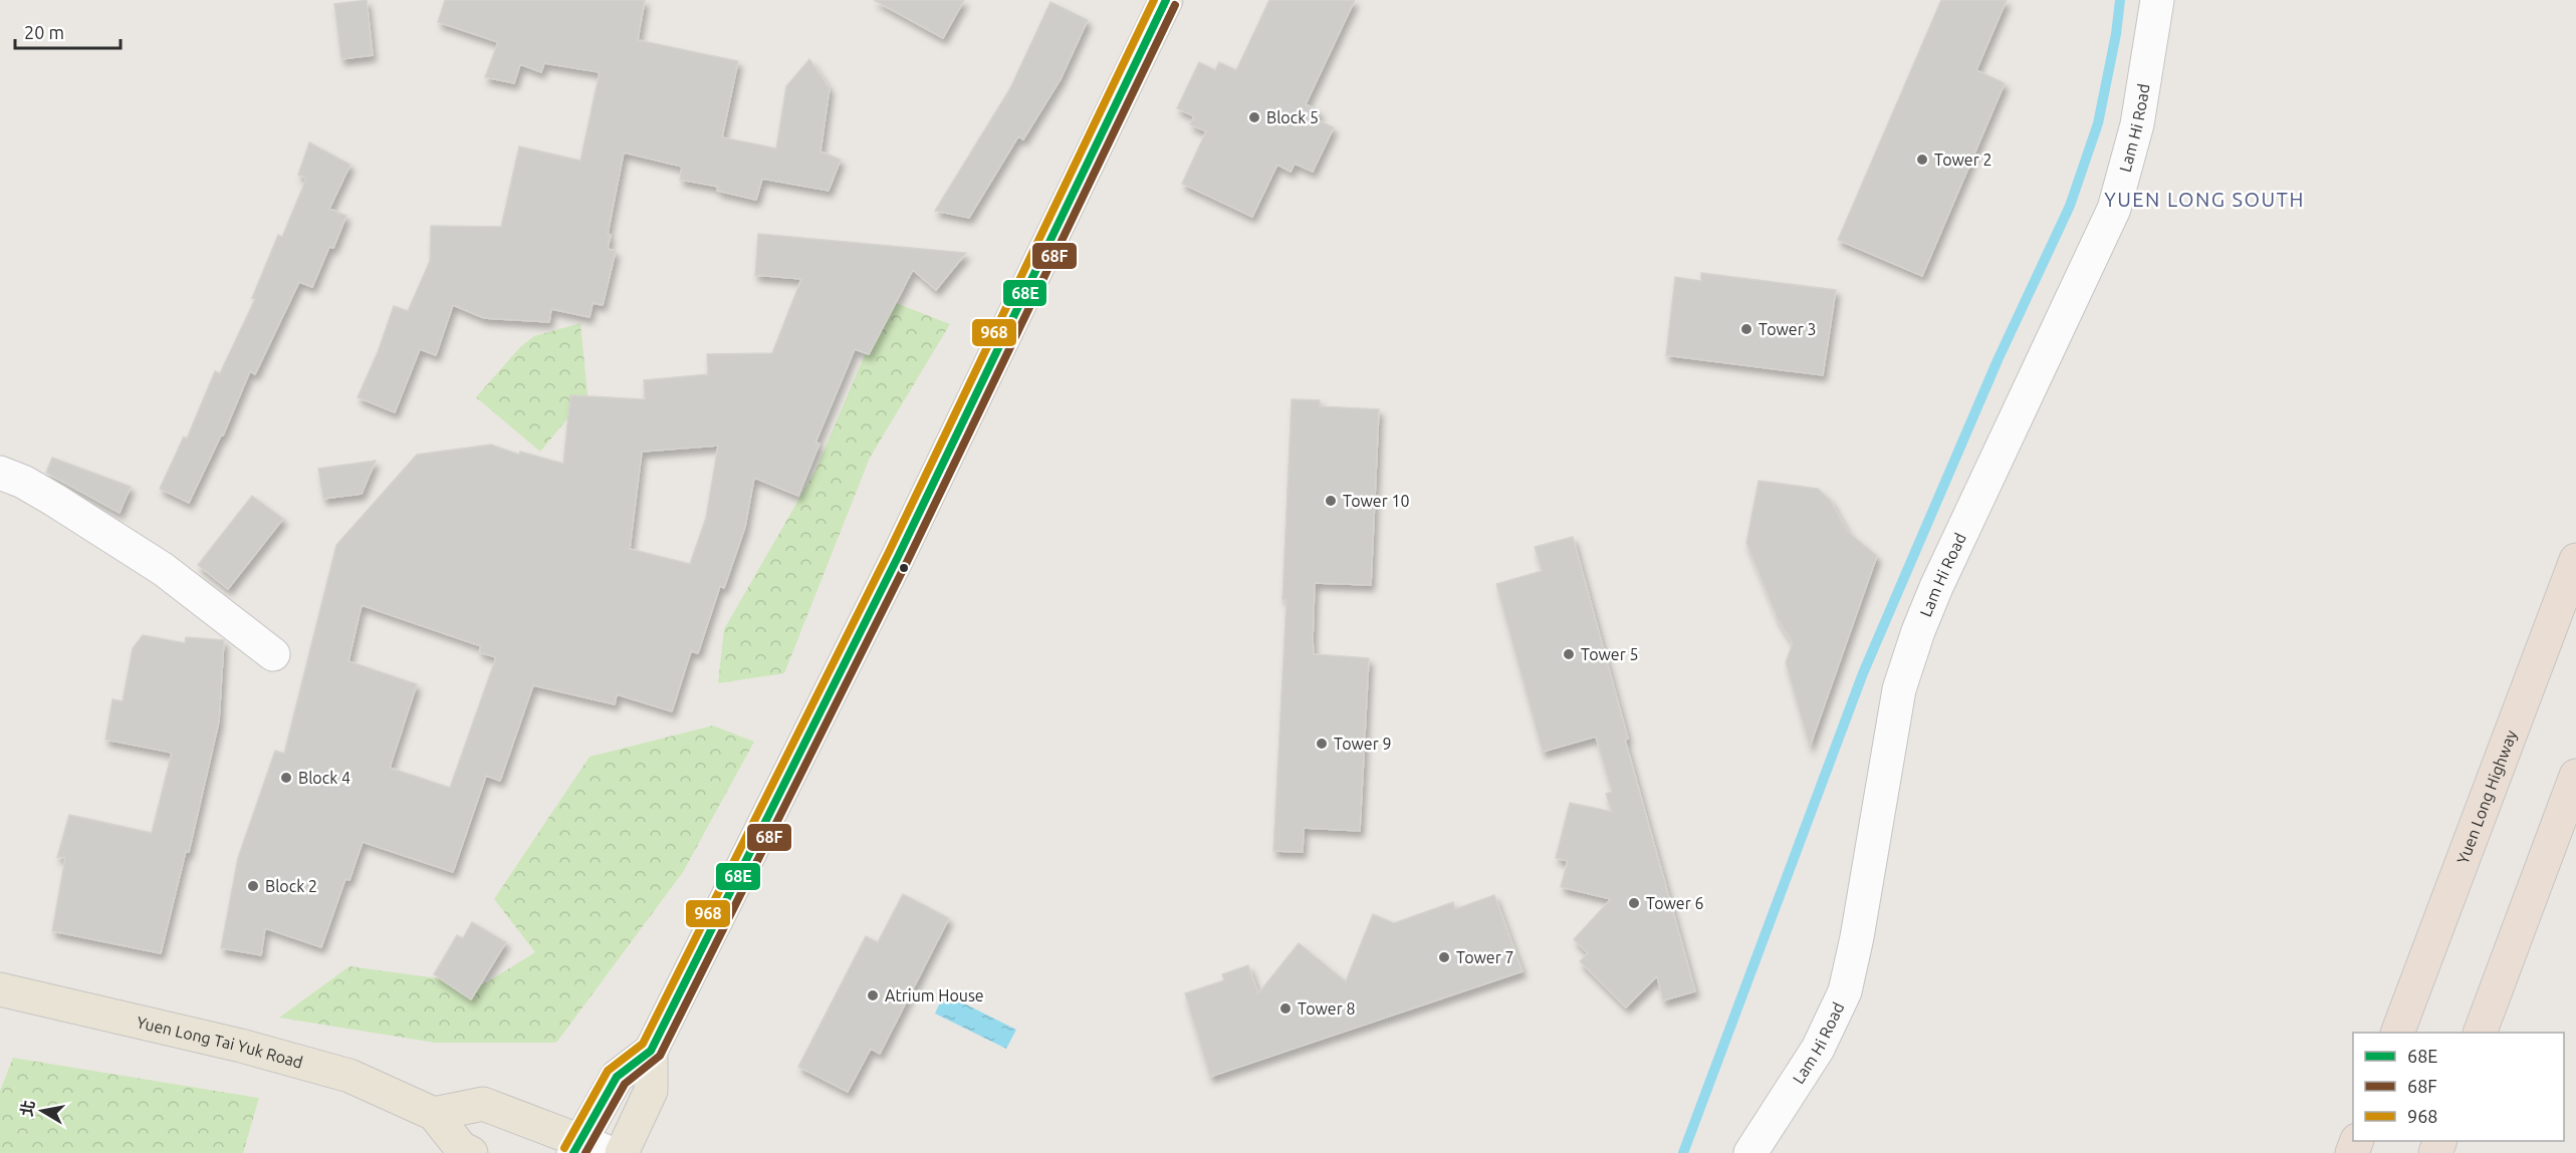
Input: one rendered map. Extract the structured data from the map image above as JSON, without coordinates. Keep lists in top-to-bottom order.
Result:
{
  "streets": {
    "highway": ["Yuen Long Highway"],
    "main road": ["Yuen Long Tai Yuk Road"],
    "street": ["Lam Hi Road"]
  },
  "districts": ["YUEN LONG SOUTH"],
  "places": [
    "Block 5",
    "Tower 2",
    "Tower 3",
    "Tower 10",
    "Tower 5",
    "Tower 9",
    "Block 4",
    "Block 2",
    "Tower 6",
    "Tower 7",
    "Atrium House",
    "Tower 8"
  ],
  "lines": ["transit line 68E", "transit line 968", "transit line 68F"],
  "legend": ["68E", "68F", "968"],
  "scale_bar": "20 m",
  "north": "left"
}
